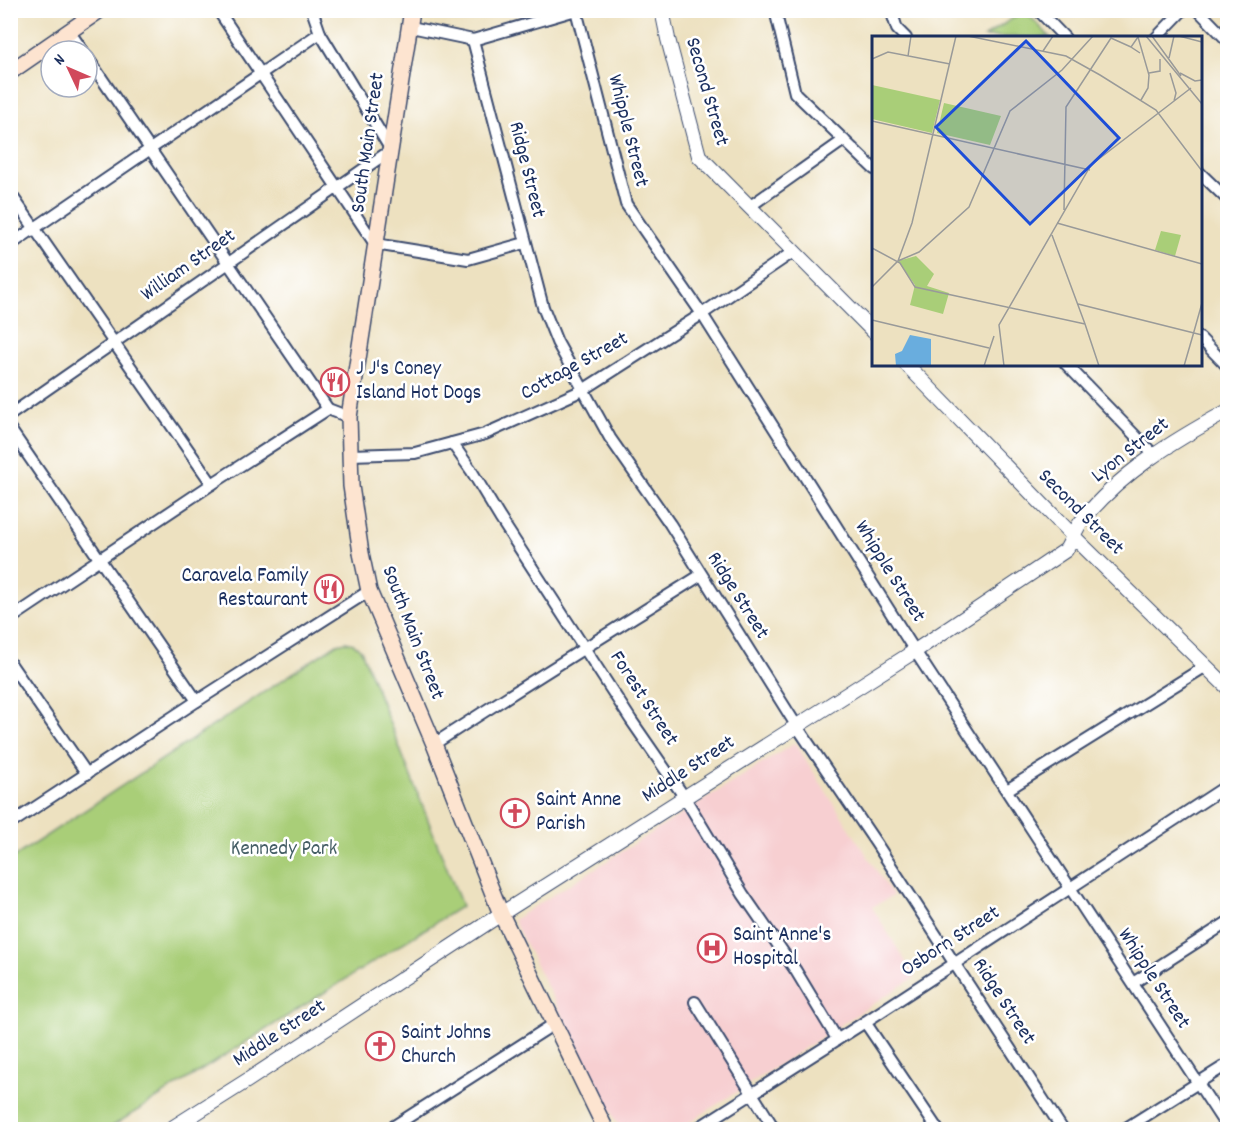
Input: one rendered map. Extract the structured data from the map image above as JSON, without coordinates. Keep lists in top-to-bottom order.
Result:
{
  "streets": {
    "main road": ["South Main Street"],
    "street": [
      "Second Street",
      "Whipple Street",
      "Ridge Street",
      "William Street",
      "Cottage Street",
      "Lyon Street",
      "Forest Street",
      "Middle Street",
      "Osborn Street"
    ]
  },
  "crossings": [
    ["Second Street", "Cottage Street"],
    ["Second Street", "Lyon Street"],
    ["Second Street", "Middle Street"],
    ["Whipple Street", "Cottage Street"],
    ["Whipple Street", "Middle Street"],
    ["Whipple Street", "Osborn Street"],
    ["South Main Street", "William Street"],
    ["South Main Street", "Cottage Street"],
    ["South Main Street", "Middle Street"],
    ["Ridge Street", "Cottage Street"],
    ["Ridge Street", "Middle Street"],
    ["Ridge Street", "Osborn Street"],
    ["Cottage Street", "Forest Street"],
    ["Lyon Street", "Middle Street"],
    ["Forest Street", "Middle Street"],
    ["Forest Street", "Osborn Street"]
  ],
  "parks": ["Kennedy Park"],
  "places": {
    "restaurant": ["J J's Coney Island Hot Dogs", "Caravela Family Restaurant"],
    "church": ["Saint Anne Parish", "Saint Johns Church"],
    "hospital": ["Saint Anne's Hospital"]
  },
  "north": "top left"
}
